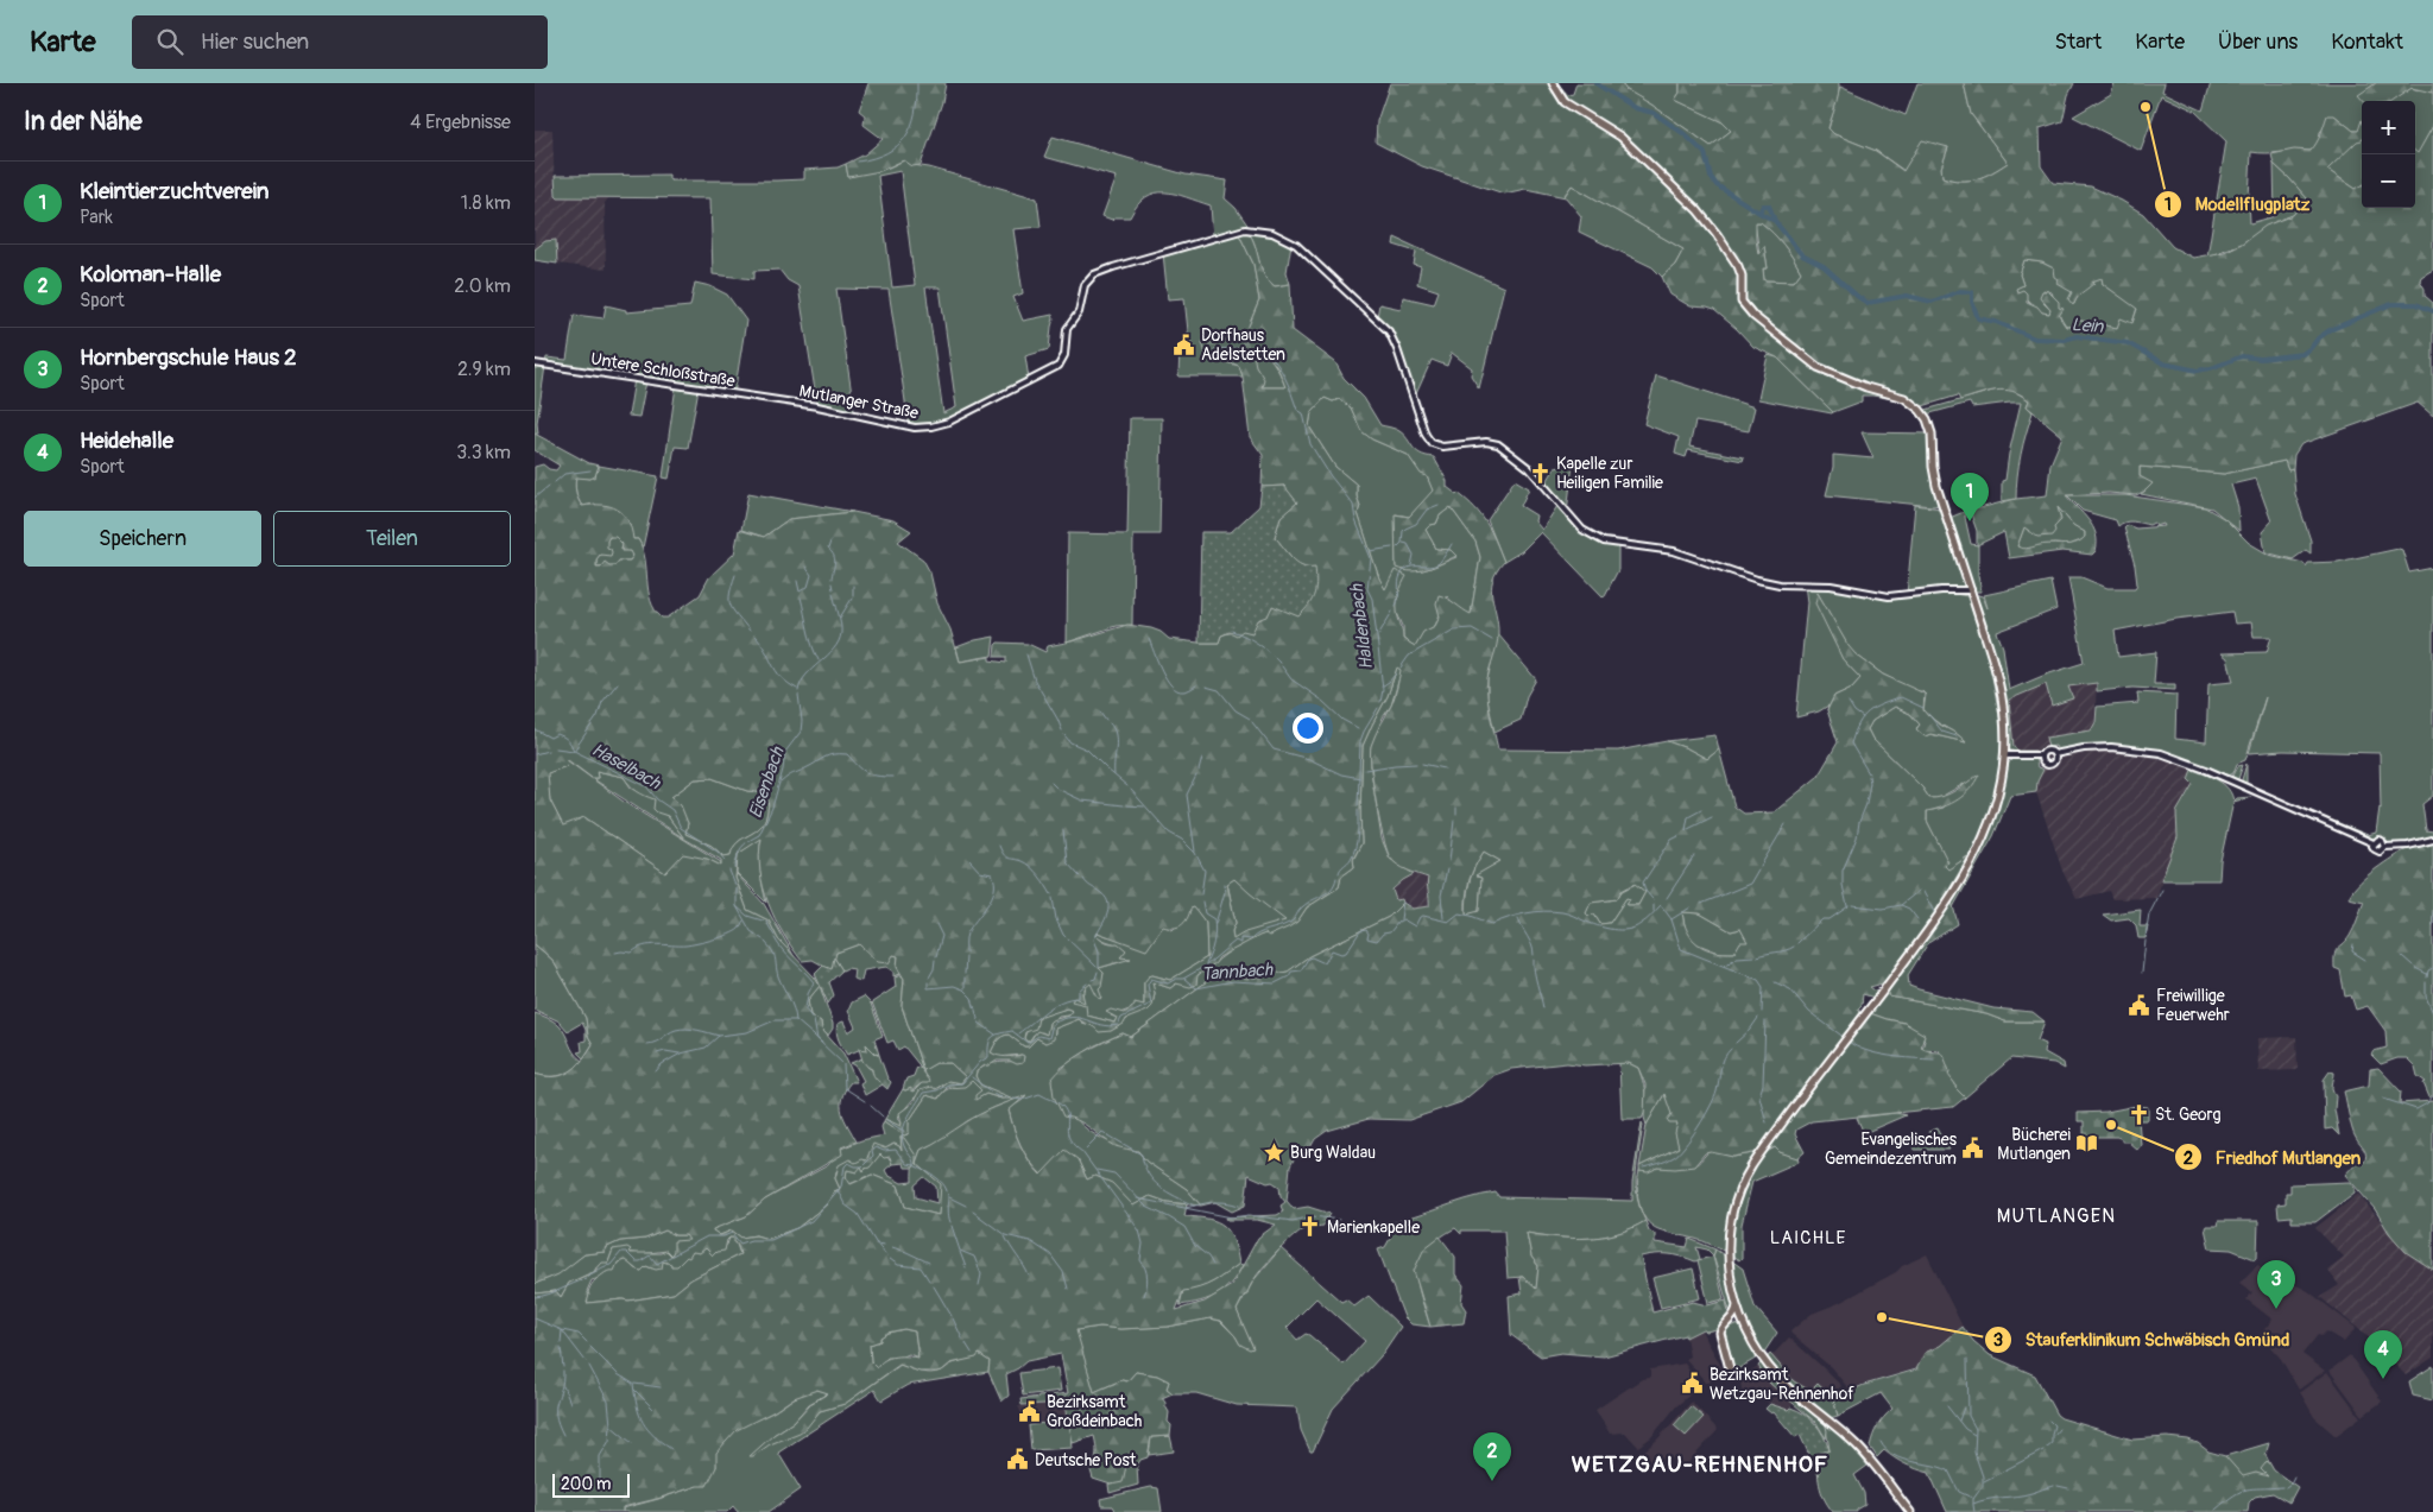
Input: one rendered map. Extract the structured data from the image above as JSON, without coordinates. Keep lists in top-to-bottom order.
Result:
{
  "streets": {
    "main road": ["Untere Schloßstraße", "Mutlanger Straße"]
  },
  "crossings": [
    ["Untere Schloßstraße", "Mutlanger Straße"]
  ],
  "districts": ["MUTLANGEN", "LAICHLE", "WETZGAU-REHNENHOF"],
  "water": [
    "Lein",
    "Haldenbach",
    "Haselbach",
    "Eisenbach",
    "Tannbach"
  ],
  "places": {
    "other": ["Modellflugplatz", "Friedhof Mutlangen", "Stauferklinikum Schwäbisch Gmünd"],
    "public building": [
      "Dorfhaus Adelstetten",
      "Freiwillige Feuerwehr",
      "Evangelisches Gemeindezentrum",
      "Bezirksamt Wetzgau-Rehnenhof",
      "Bezirksamt Großdeinbach",
      "Deutsche Post"
    ],
    "church": ["Kapelle zur Heiligen Familie", "St. Georg", "Marienkapelle"],
    "library": ["Bücherei Mutlangen"],
    "place": ["Burg Waldau"]
  },
  "scale_bar": "200 m",
  "page": {
    "header": "Karte",
    "search": "Hier suchen",
    "nav": [
      "Start",
      "Karte",
      "Über uns",
      "Kontakt"
    ],
    "heading": ["In der Nähe", "4 Ergebnisse"],
    "map_buttons": ["+", "−"],
    "list": [
      {
        "mark": "1",
        "name": "Kleintierzuchtverein",
        "note": "Park",
        "value": "1.8 km"
      },
      {
        "mark": "2",
        "name": "Koloman-Halle",
        "note": "Sport",
        "value": "2.0 km"
      },
      {
        "mark": "3",
        "name": "Hornbergschule Haus 2",
        "note": "Sport",
        "value": "2.9 km"
      },
      {
        "mark": "4",
        "name": "Heidehalle",
        "note": "Sport",
        "value": "3.3 km"
      }
    ],
    "pins": [
      "1",
      "3",
      "4",
      "2"
    ],
    "buttons": ["Speichern", "Teilen"],
    "scale": "200 m"
  }
}
